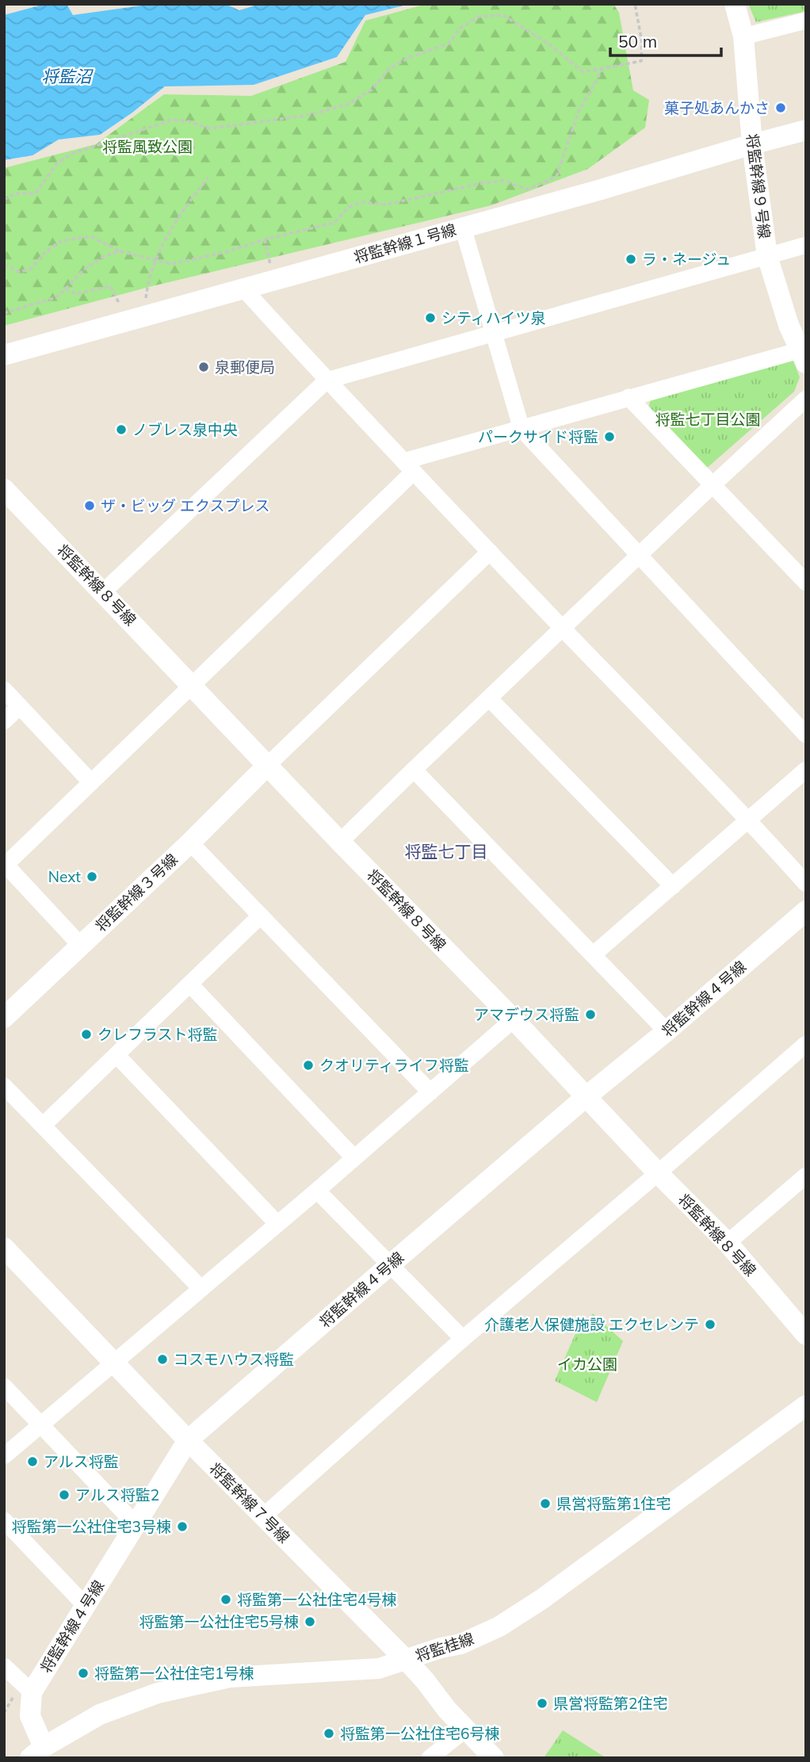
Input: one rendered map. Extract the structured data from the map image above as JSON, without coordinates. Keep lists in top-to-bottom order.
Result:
{
  "streets": {
    "street": [
      "将監幹線９号線",
      "将監幹線１号線",
      "将監幹線８号線",
      "将監幹線３号線",
      "将監幹線４号線",
      "将監幹線７号線",
      "将監桂線"
    ]
  },
  "crossings": [
    ["将監幹線９号線", "将監幹線１号線"],
    ["将監幹線８号線", "将監幹線３号線"],
    ["将監幹線８号線", "将監幹線４号線"],
    ["将監幹線４号線", "将監幹線７号線"],
    ["将監幹線７号線", "将監桂線"]
  ],
  "districts": ["将監七丁目"],
  "water": ["将監沼"],
  "parks": ["将監風致公園", "将監七丁目公園", "イカ公園"],
  "places": [
    "菓子処あんかさ",
    "ラ・ネージュ",
    "シティハイツ泉",
    "泉郵便局",
    "ノブレス泉中央",
    "パークサイド将監",
    "ザ・ビッグ エクスプレス",
    "Next",
    "アマデウス将監",
    "クレフラスト将監",
    "クオリティライフ将監",
    "介護老人保健施設 エクセレンテ",
    "コスモハウス将監",
    "アルス将監",
    "アルス将監2",
    "県営将監第1住宅",
    "将監第一公社住宅3号棟",
    "将監第一公社住宅4号棟",
    "将監第一公社住宅5号棟",
    "将監第一公社住宅1号棟",
    "県営将監第2住宅",
    "将監第一公社住宅6号棟"
  ],
  "scale_bar": "50 m"
}
